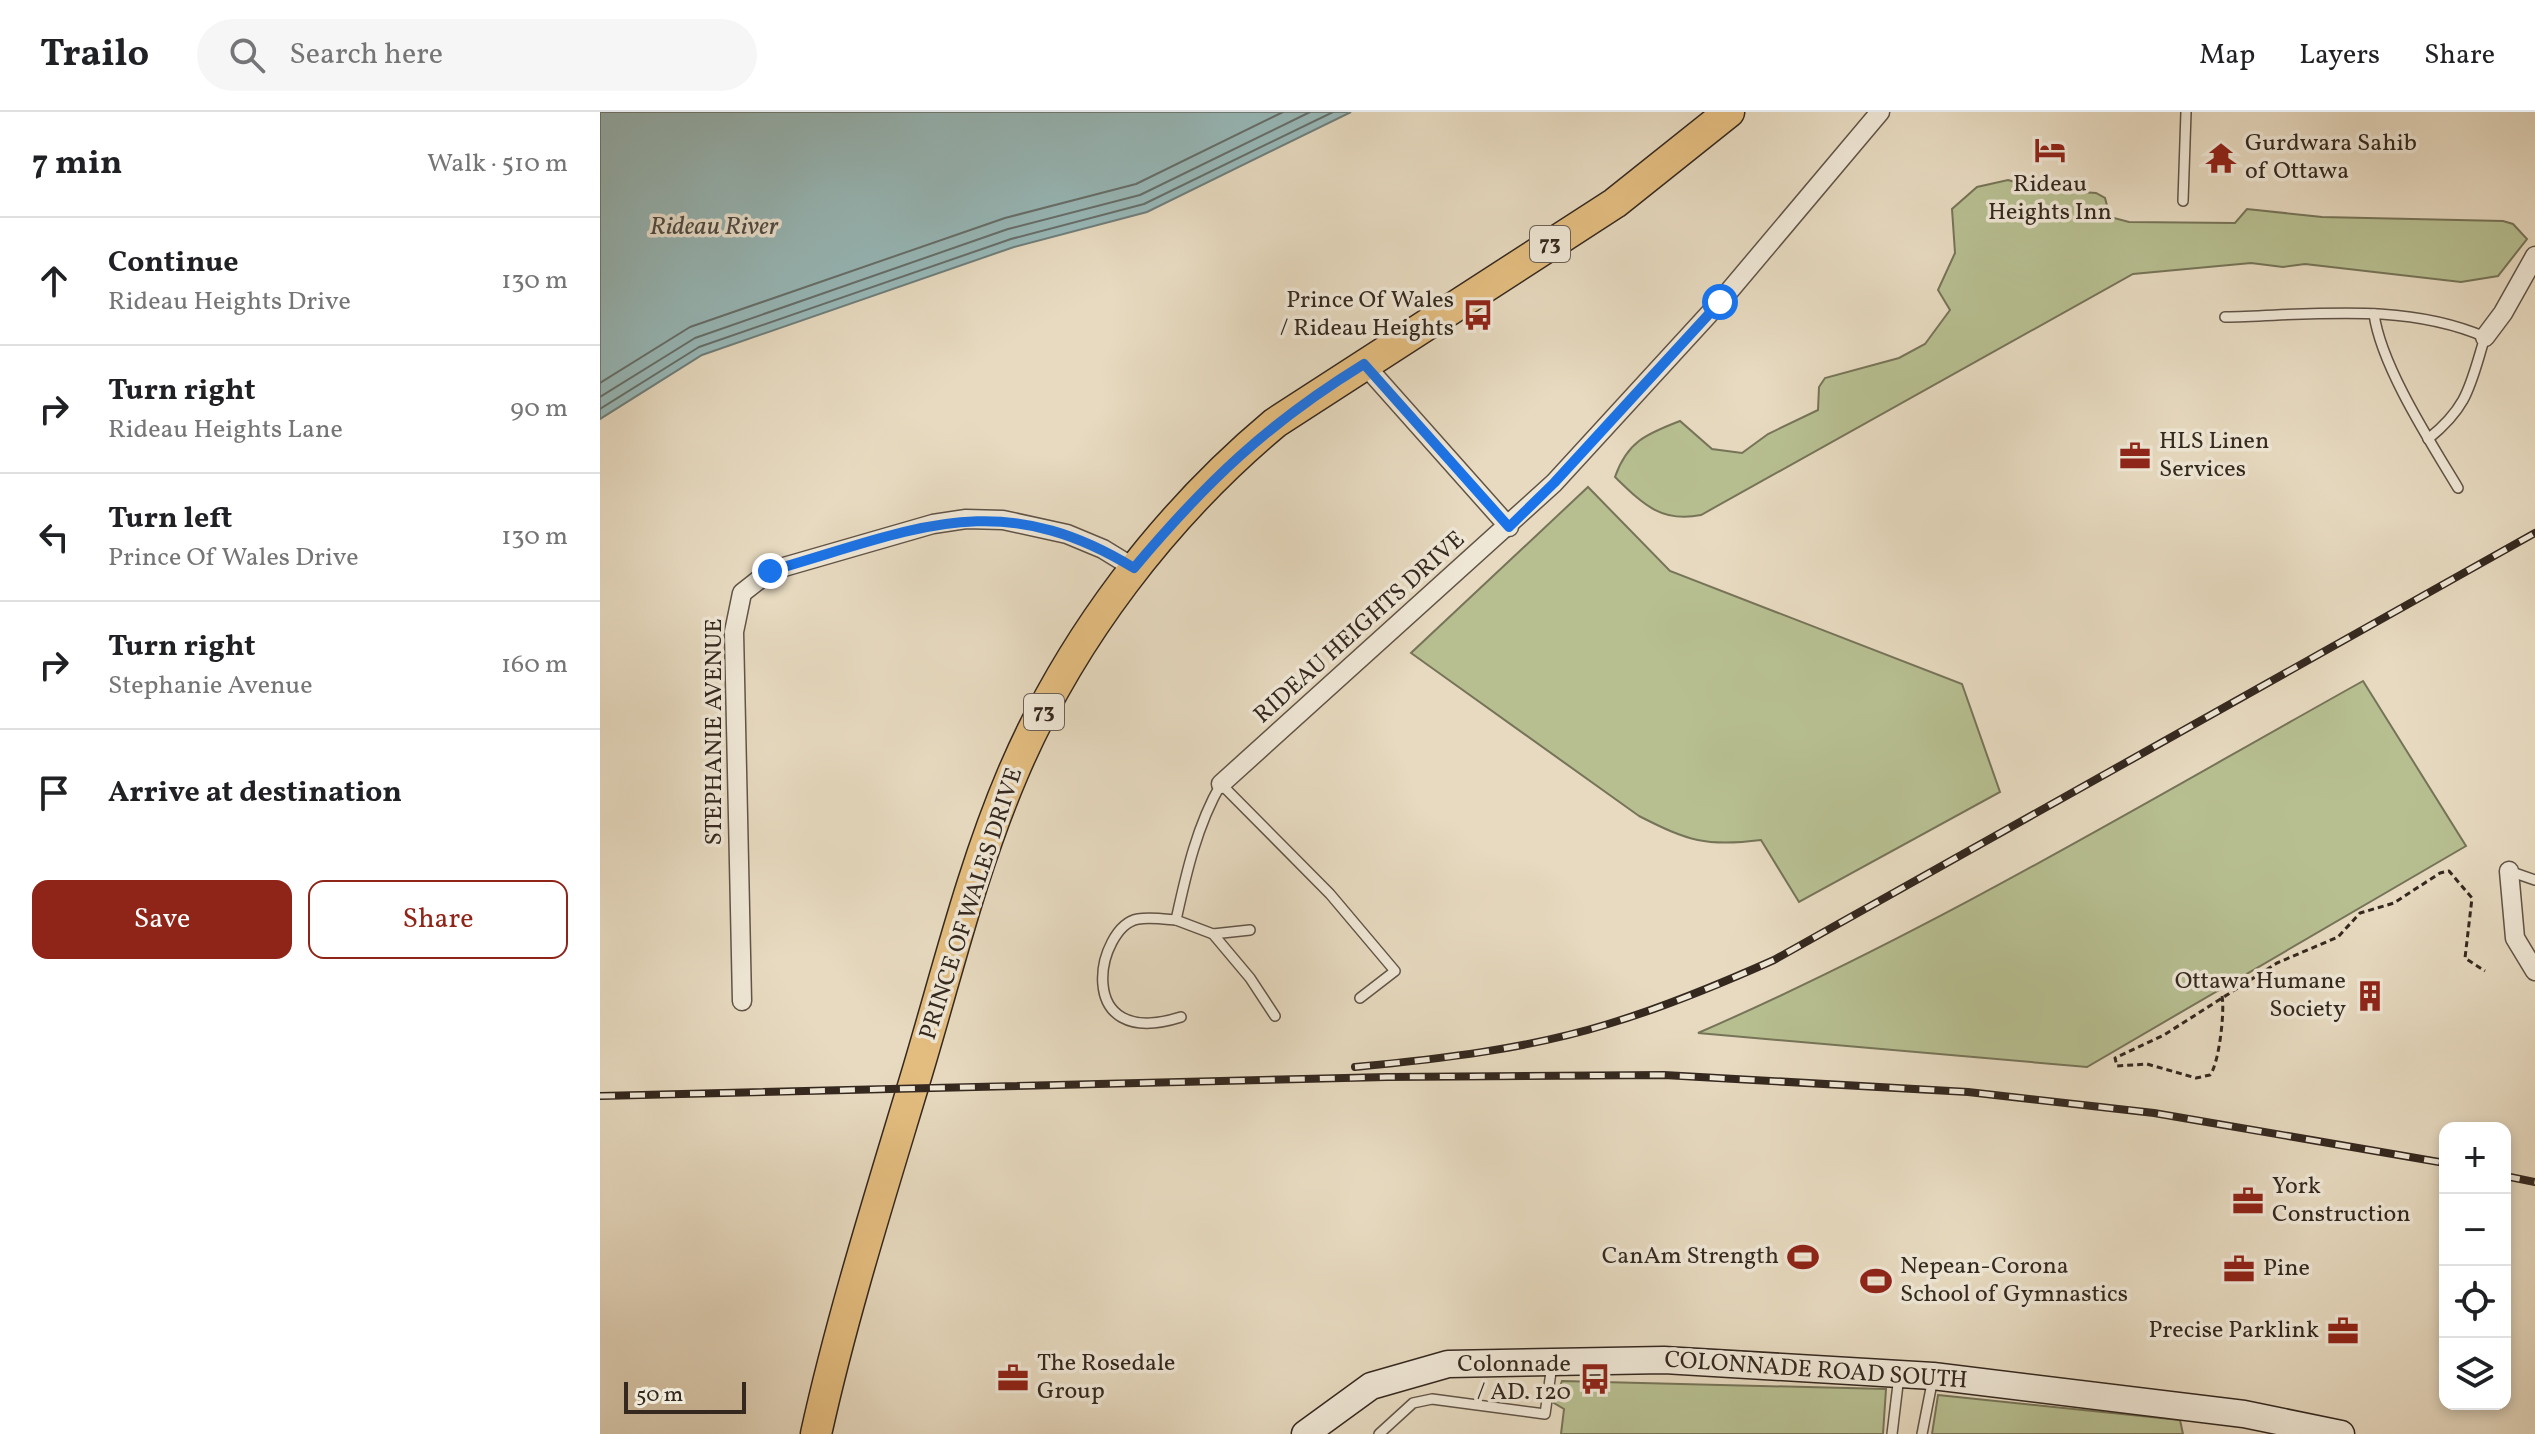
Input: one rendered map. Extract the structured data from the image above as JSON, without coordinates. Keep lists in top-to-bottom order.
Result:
{
  "streets": {
    "main road": ["73", "PRINCE OF WALES DRIVE"],
    "street": ["RIDEAU HEIGHTS DRIVE", "STEPHANIE AVENUE", "COLONNADE ROAD SOUTH"]
  },
  "crossings": [
    ["STEPHANIE AVENUE", "PRINCE OF WALES DRIVE"]
  ],
  "water": ["Rideau River"],
  "places": {
    "hotel": ["Rideau Heights Inn"],
    "temple": ["Gurdwara Sahib of Ottawa"],
    "bus stop": ["Prince Of Wales / Rideau Heights", "Colonnade / AD. 120"],
    "office": [
      "HLS Linen Services",
      "York Construction",
      "Pine",
      "Precise Parklink",
      "The Rosedale Group"
    ],
    "building": ["Ottawa Humane Society"],
    "sports": ["CanAm Strength", "Nepean-Corona School of Gymnastics"]
  },
  "scale_bar": "50 m",
  "page": {
    "header": "Trailo",
    "search": "Search here",
    "nav": ["Map", "Layers", "Share"],
    "heading": ["7 min", "Walk · 510 m"],
    "list": [
      ["Continue", "Rideau Heights Drive", "130 m"],
      ["Turn right", "Rideau Heights Lane", "90 m"],
      ["Turn left", "Prince Of Wales Drive", "130 m"],
      ["Turn right", "Stephanie Avenue", "160 m"],
      "Arrive at destination"
    ],
    "buttons": ["Save", "Share"],
    "map_buttons": ["+", "−"],
    "scale": "50 m"
  }
}
